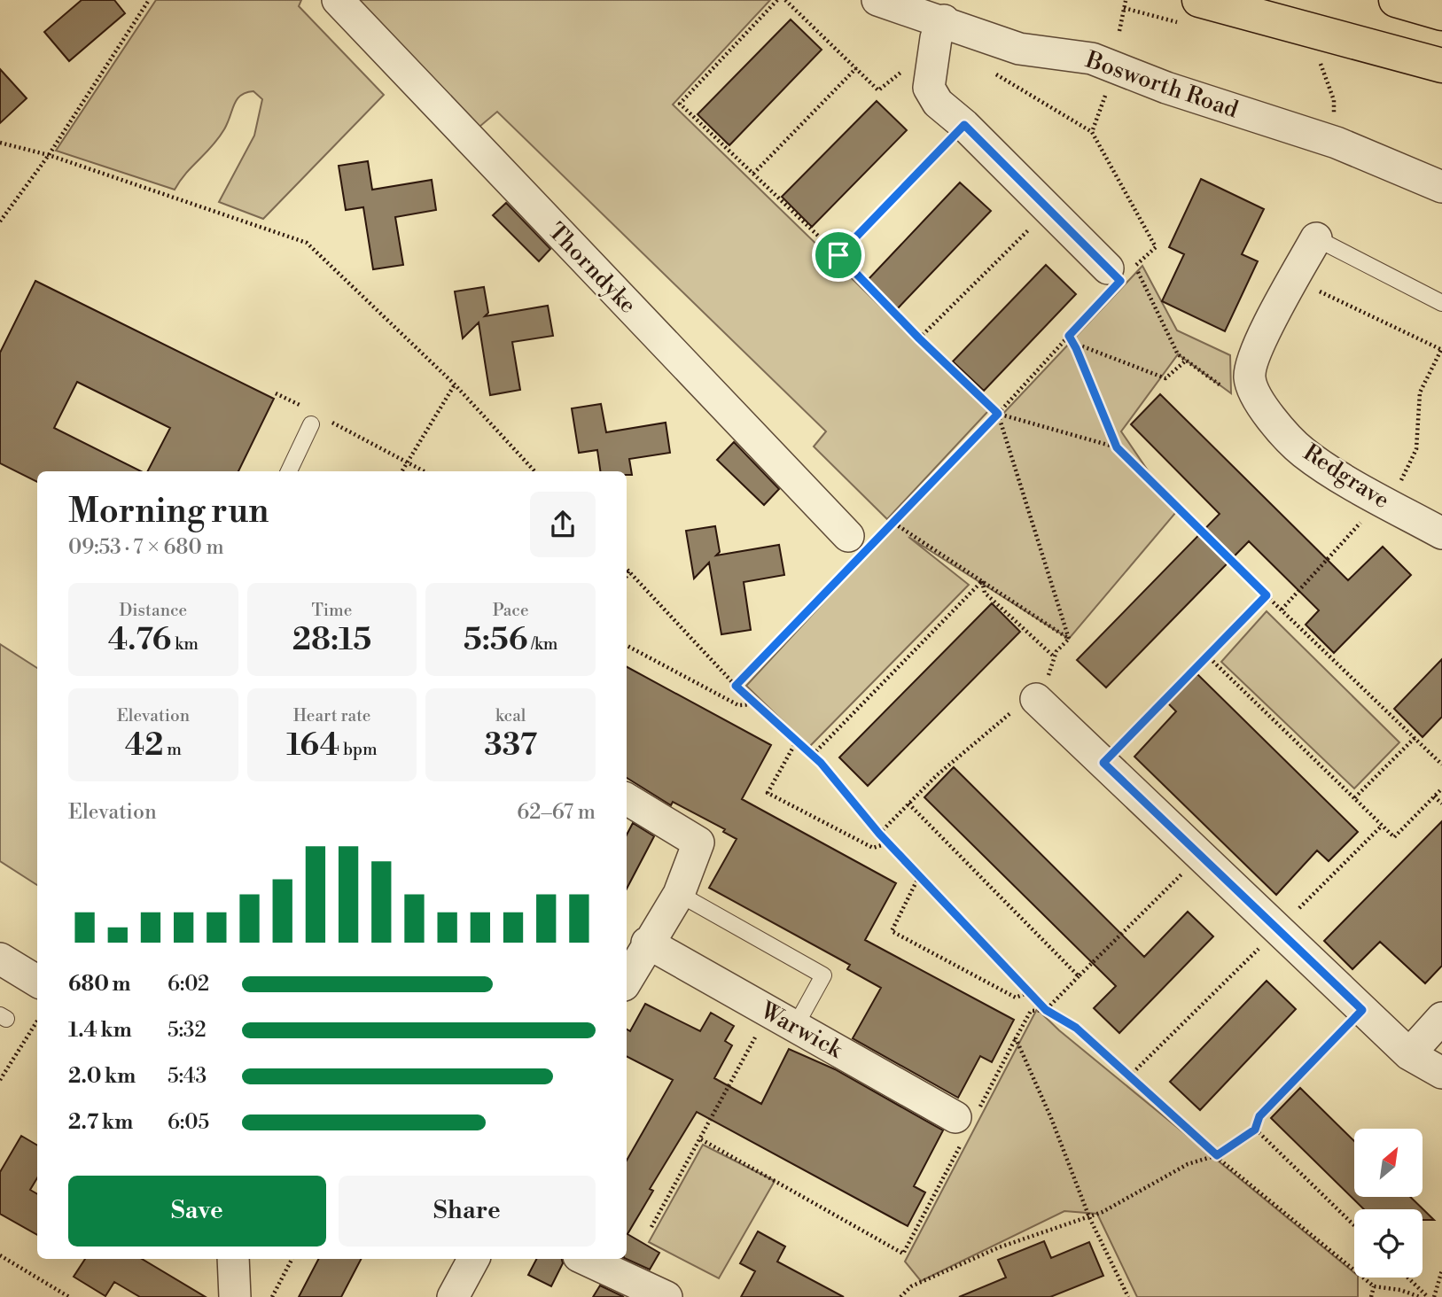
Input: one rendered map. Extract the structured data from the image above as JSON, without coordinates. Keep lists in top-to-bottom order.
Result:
{
  "streets": {
    "street": [
      "Bosworth Road",
      "Thorndyke",
      "Redgrave",
      "Warwick"
    ]
  },
  "north": "top right",
  "page": {
    "heading": ["Morning run", "09:53 · 7 × 680 m"],
    "stats": [
      ["Distance", "4.76 km"],
      ["Time", "28:15"],
      ["Pace", "5:56 /km"],
      ["Elevation", "42 m"],
      ["Heart rate", "164 bpm"],
      ["kcal", "337"]
    ],
    "chart": ["Elevation", "62–67 m"],
    "list": [
      {
        "name": "680 m",
        "note": "6:02"
      },
      {
        "name": "1.4 km",
        "note": "5:32"
      },
      {
        "name": "2.0 km",
        "note": "5:43"
      },
      {
        "name": "2.7 km",
        "note": "6:05"
      }
    ],
    "buttons": ["Save", "Share"]
  }
}
